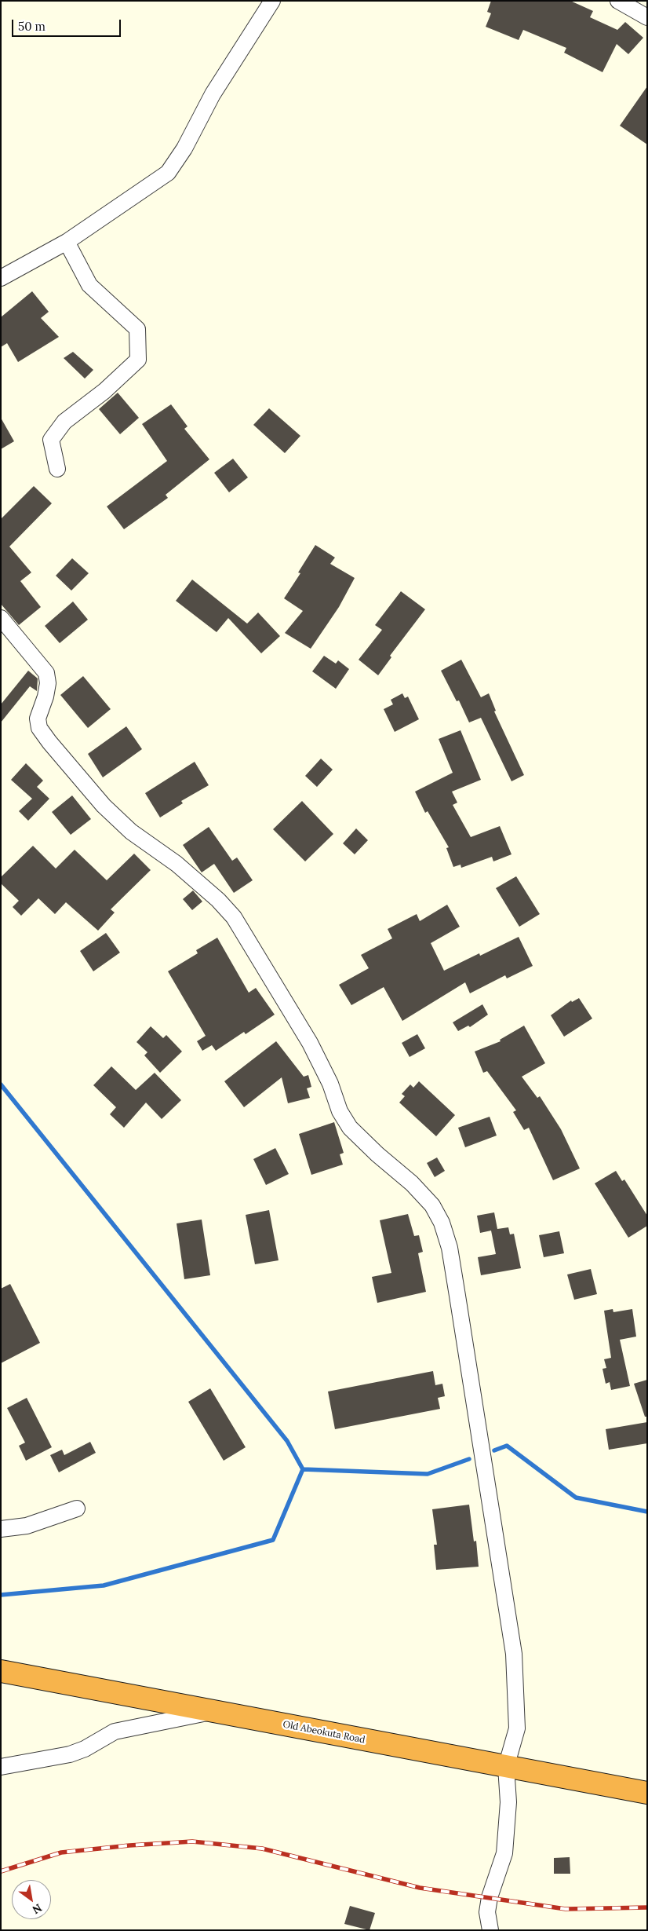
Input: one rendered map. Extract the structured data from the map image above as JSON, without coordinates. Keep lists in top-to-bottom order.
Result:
{
  "streets": {
    "highway": ["Old Abeokuta Road"]
  },
  "scale_bar": "50 m",
  "north": "bottom right"
}
